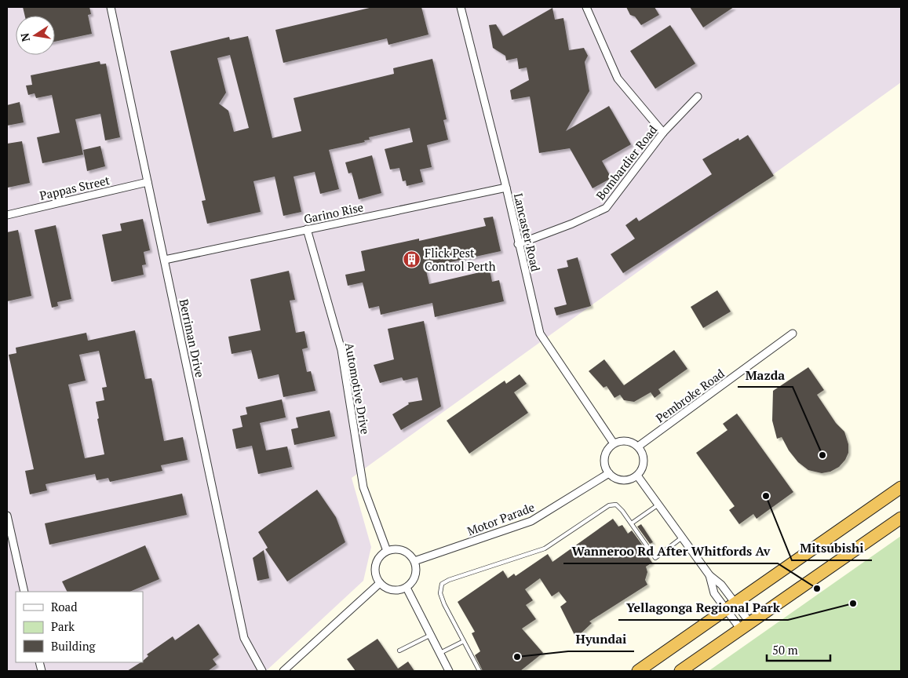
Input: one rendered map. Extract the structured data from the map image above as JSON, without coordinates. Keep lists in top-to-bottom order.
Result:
{
  "streets": {
    "street": [
      "Bombardier Road",
      "Pappas Street",
      "Garino Rise",
      "Lancaster Road",
      "Berriman Drive",
      "Automotive Drive",
      "Pembroke Road",
      "Motor Parade"
    ]
  },
  "crossings": [
    ["Bombardier Road", "Lancaster Road"],
    ["Pappas Street", "Berriman Drive"],
    ["Garino Rise", "Lancaster Road"],
    ["Garino Rise", "Berriman Drive"],
    ["Garino Rise", "Automotive Drive"],
    ["Lancaster Road", "Pembroke Road"],
    ["Lancaster Road", "Motor Parade"],
    ["Automotive Drive", "Motor Parade"],
    ["Pembroke Road", "Motor Parade"]
  ],
  "places": {
    "building": ["Flick Pest Control Perth"],
    "other": [
      "Mazda",
      "Mitsubishi",
      "Wanneroo Rd After Whitfords Av",
      "Yellagonga Regional Park",
      "Hyundai"
    ]
  },
  "legend": ["Road", "Park", "Building"],
  "scale_bar": "50 m",
  "north": "left"
}
